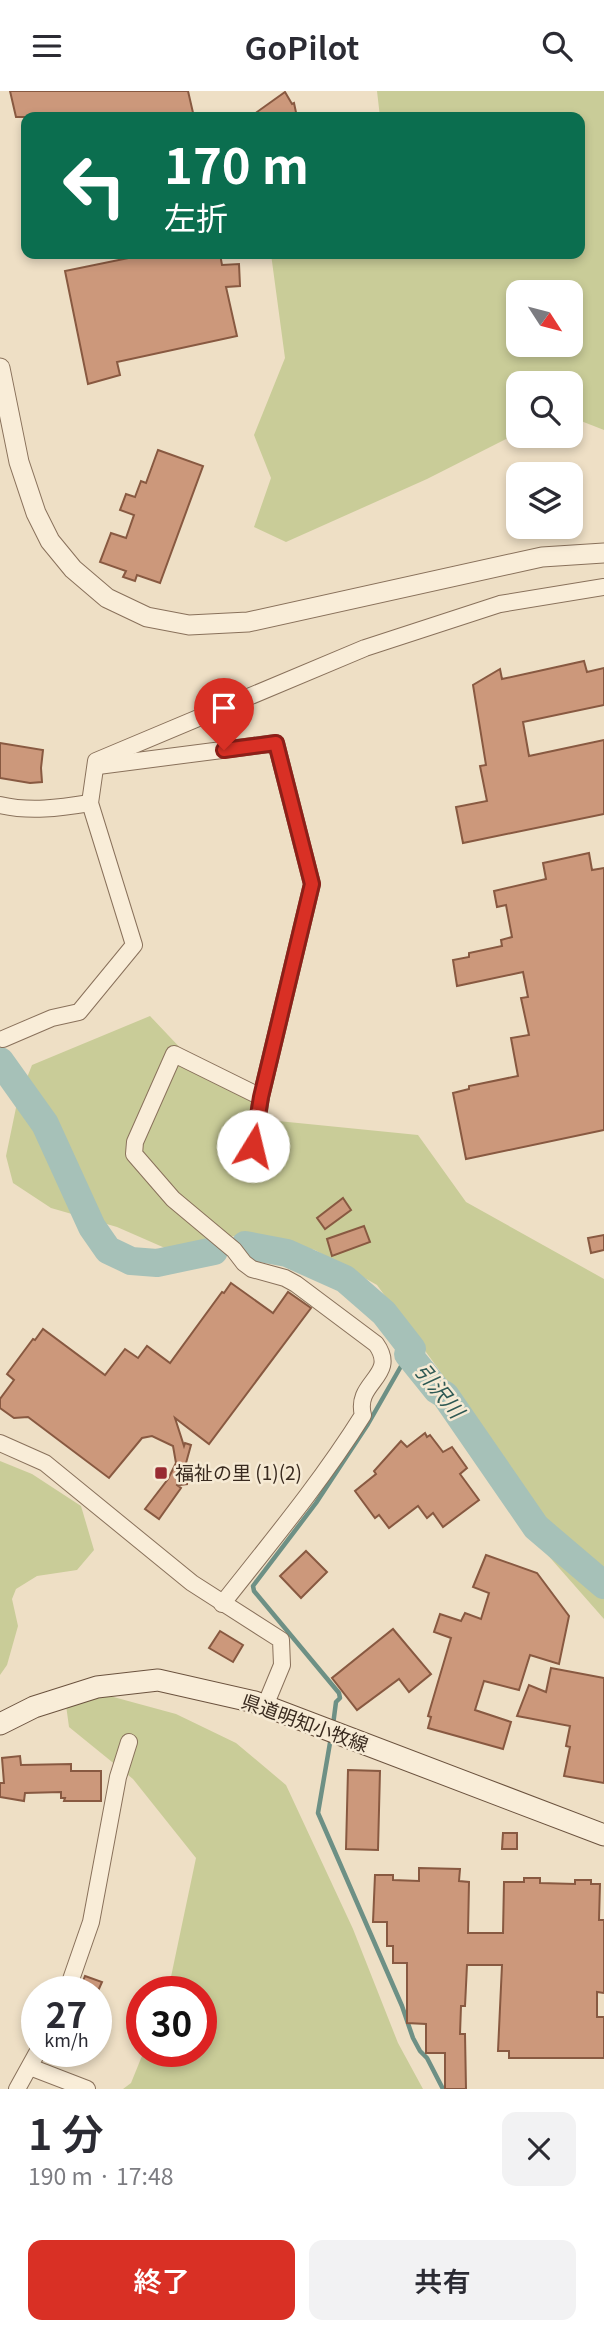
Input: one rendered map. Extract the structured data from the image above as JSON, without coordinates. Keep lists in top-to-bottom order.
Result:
{
  "streets": {
    "main road": ["県道明知小牧線"]
  },
  "water": ["引沢川"],
  "places": {
    "transit": ["福祉の里 (1)(2)"]
  },
  "north": "bottom right",
  "page": {
    "header": "GoPilot",
    "turn": ["170 m", "左折"],
    "speed": "27 km/h",
    "limit": "30",
    "heading": ["1 分", "190 m · 17:48"],
    "buttons": ["終了", "共有"]
  }
}
